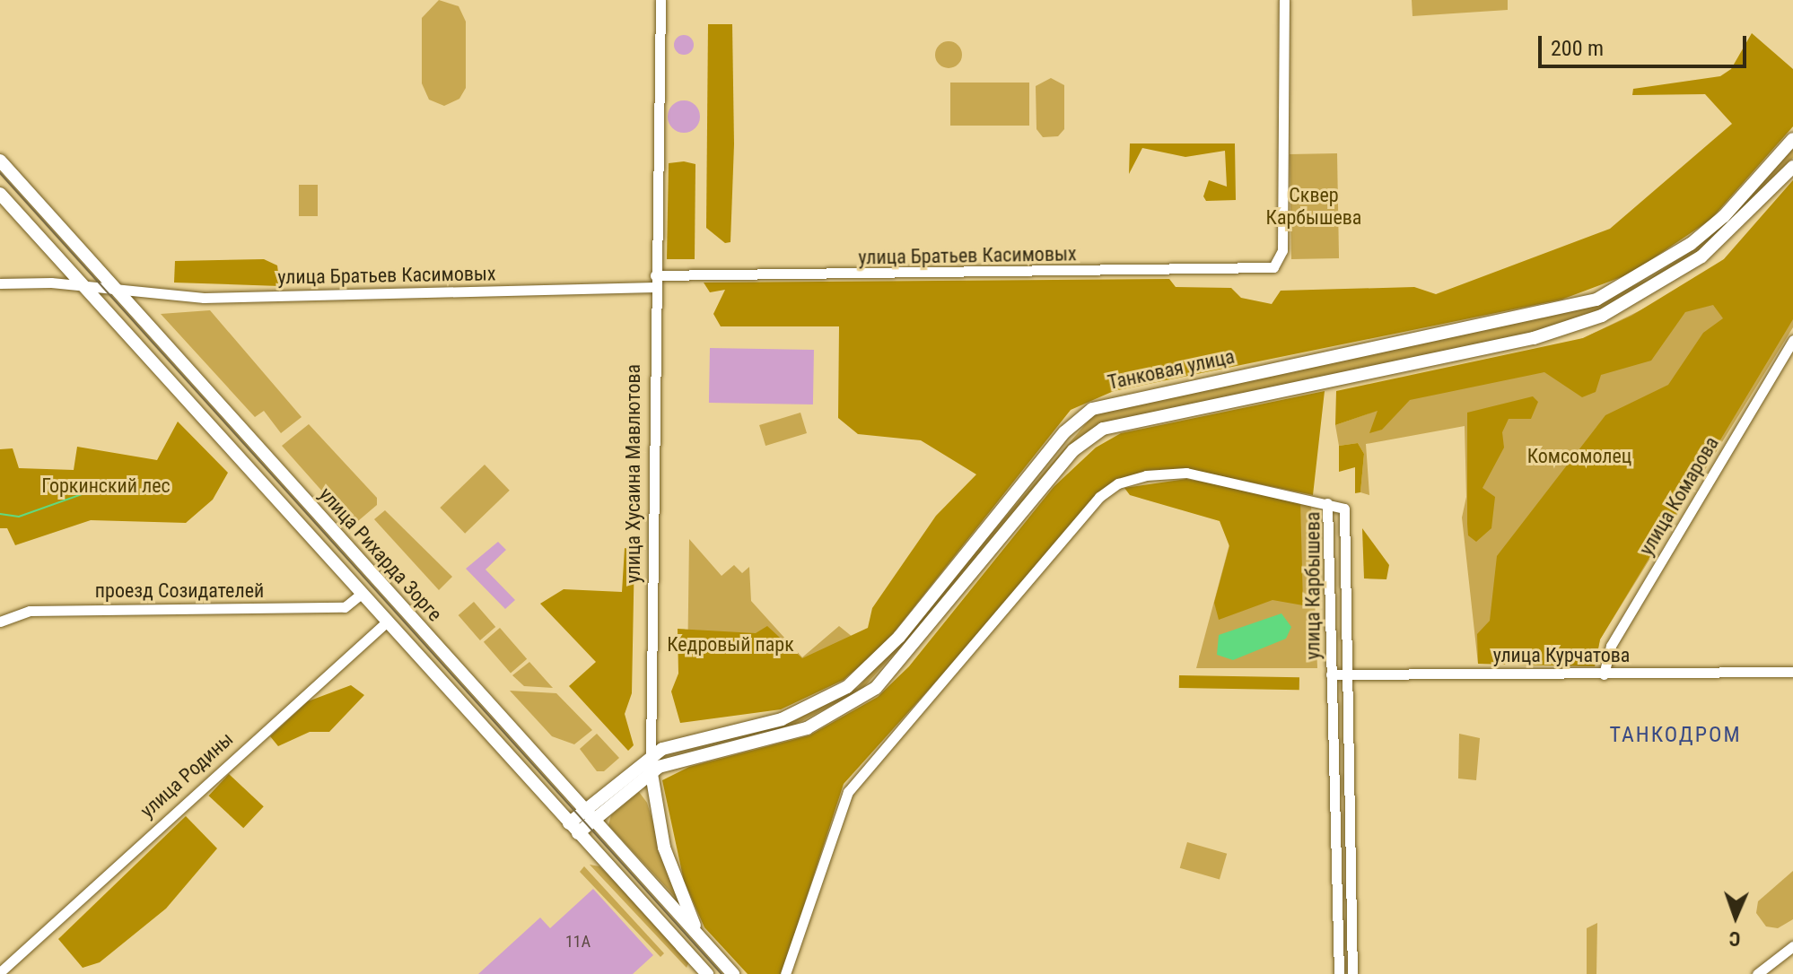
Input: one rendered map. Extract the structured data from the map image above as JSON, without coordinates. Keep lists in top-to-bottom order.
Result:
{
  "streets": {
    "main road": [
      "Танковая улица",
      "улица Хусаина Мавлютова",
      "улица Рихарда Зорге",
      "улица Родины"
    ],
    "street": [
      "улица Братьев Касимовых",
      "улица Комарова",
      "улица Карбышева",
      "проезд Созидателей",
      "улица Курчатова"
    ]
  },
  "crossings": [
    ["улица Братьев Касимовых", "улица Хусаина Мавлютова"],
    ["улица Братьев Касимовых", "улица Рихарда Зорге"],
    ["Танковая улица", "улица Хусаина Мавлютова"],
    ["Танковая улица", "улица Рихарда Зорге"],
    ["улица Хусаина Мавлютова", "улица Рихарда Зорге"],
    ["улица Комарова", "улица Курчатова"],
    ["улица Рихарда Зорге", "улица Родины"],
    ["улица Карбышева", "улица Курчатова"]
  ],
  "districts": ["ТАНКОДРОМ"],
  "parks": [
    "Сквер Карбышева",
    "Комсомолец",
    "Горкинский лес",
    "Кедровый парк"
  ],
  "house_numbers": ["11А"],
  "scale_bar": "200 m",
  "north": "bottom"
}
